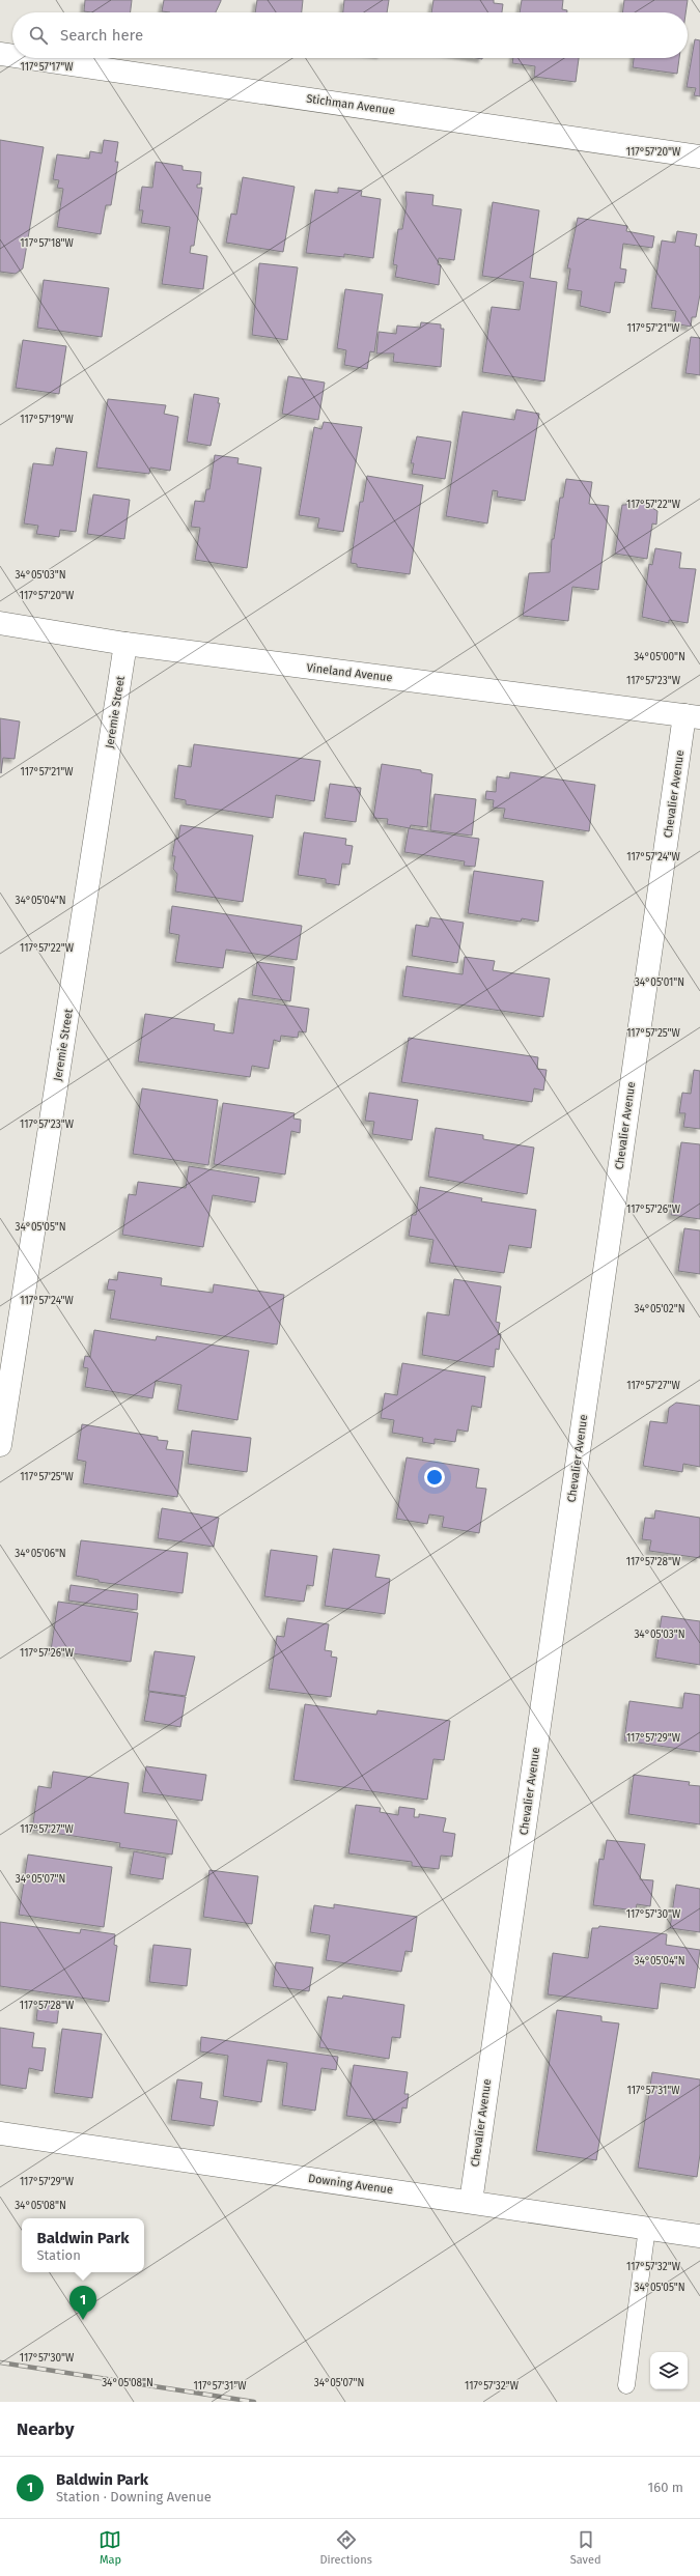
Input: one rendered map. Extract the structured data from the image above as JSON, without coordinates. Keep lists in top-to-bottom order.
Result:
{
  "streets": {
    "street": [
      "Stichman Avenue",
      "Vineland Avenue",
      "Jeremie Street",
      "Chevalier Avenue",
      "Downing Avenue"
    ]
  },
  "crossings": [
    ["Vineland Avenue", "Jeremie Street"],
    ["Vineland Avenue", "Chevalier Avenue"],
    ["Chevalier Avenue", "Downing Avenue"]
  ],
  "page": {
    "search": "Search here",
    "popup": ["Baldwin Park", "Station"],
    "pins": "1",
    "heading": "Nearby",
    "list": [
      {
        "mark": "1",
        "name": "Baldwin Park",
        "note": "Station · Downing Avenue",
        "value": "160 m"
      }
    ],
    "nav": ["Map", "Directions", "Saved"]
  },
  "coordinates": [
    "117°57'17\"W",
    "117°57'20\"W",
    "117°57'18\"W",
    "117°57'21\"W",
    "117°57'19\"W",
    "117°57'22\"W",
    "34°05'03\"N",
    "34°05'00\"N",
    "117°57'23\"W",
    "117°57'24\"W",
    "34°05'04\"N",
    "34°05'01\"N",
    "117°57'25\"W",
    "117°57'26\"W",
    "34°05'05\"N",
    "34°05'02\"N",
    "117°57'27\"W",
    "34°05'06\"N",
    "117°57'28\"W",
    "117°57'29\"W",
    "34°05'07\"N",
    "117°57'30\"W",
    "117°57'31\"W",
    "34°05'08\"N",
    "117°57'32\"W"
  ]
}
